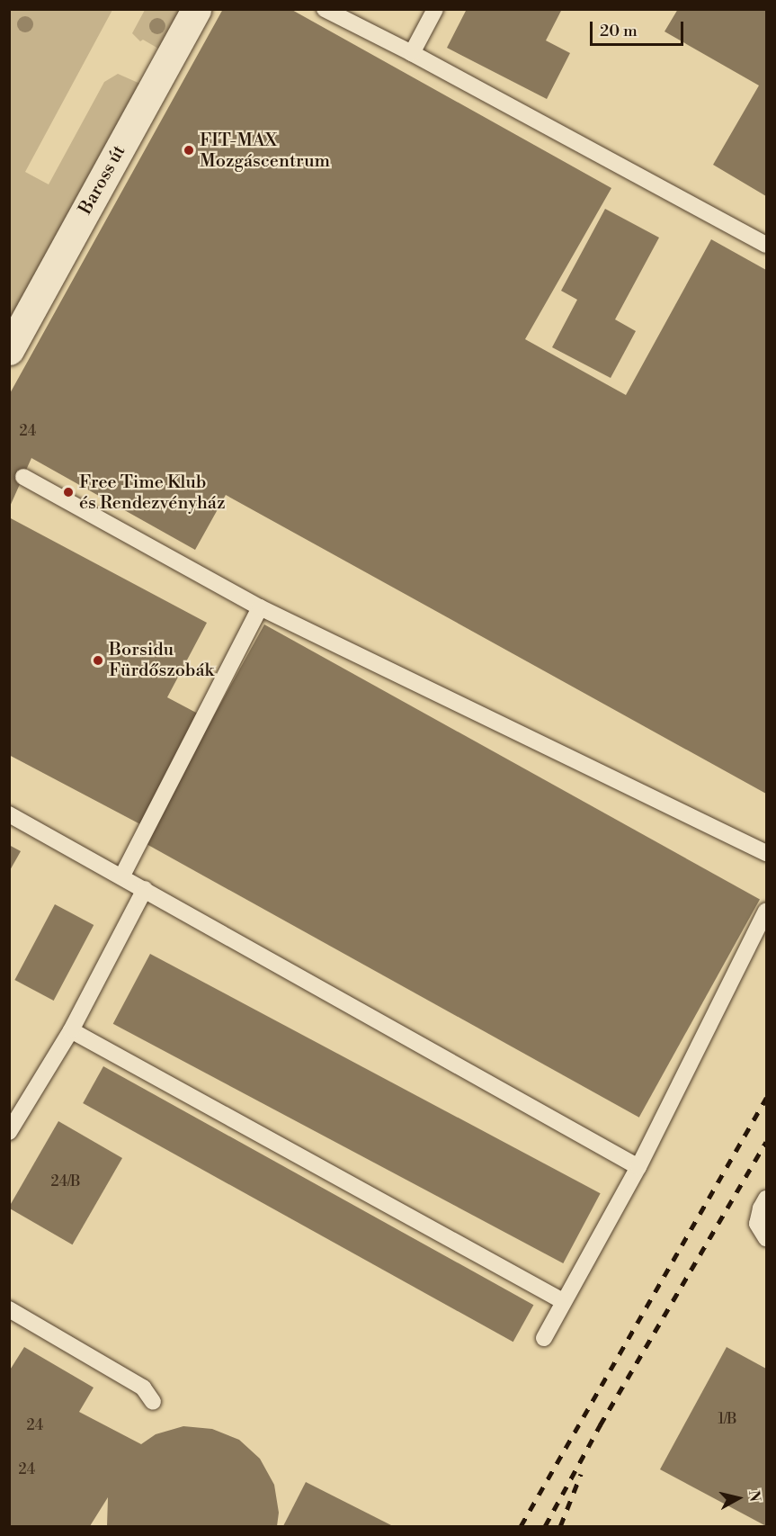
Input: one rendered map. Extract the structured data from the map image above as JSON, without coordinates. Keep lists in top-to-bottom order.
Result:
{
  "streets": {
    "street": ["Baross út"]
  },
  "places": ["FIT-MAX Mozgáscentrum", "Free Time Klub és Rendezvényház", "Borsidu Fürdőszobák"],
  "house_numbers": [
    "24",
    "24/B",
    "1/B",
    "24",
    "24"
  ],
  "scale_bar": "20 m",
  "north": "right"
}
